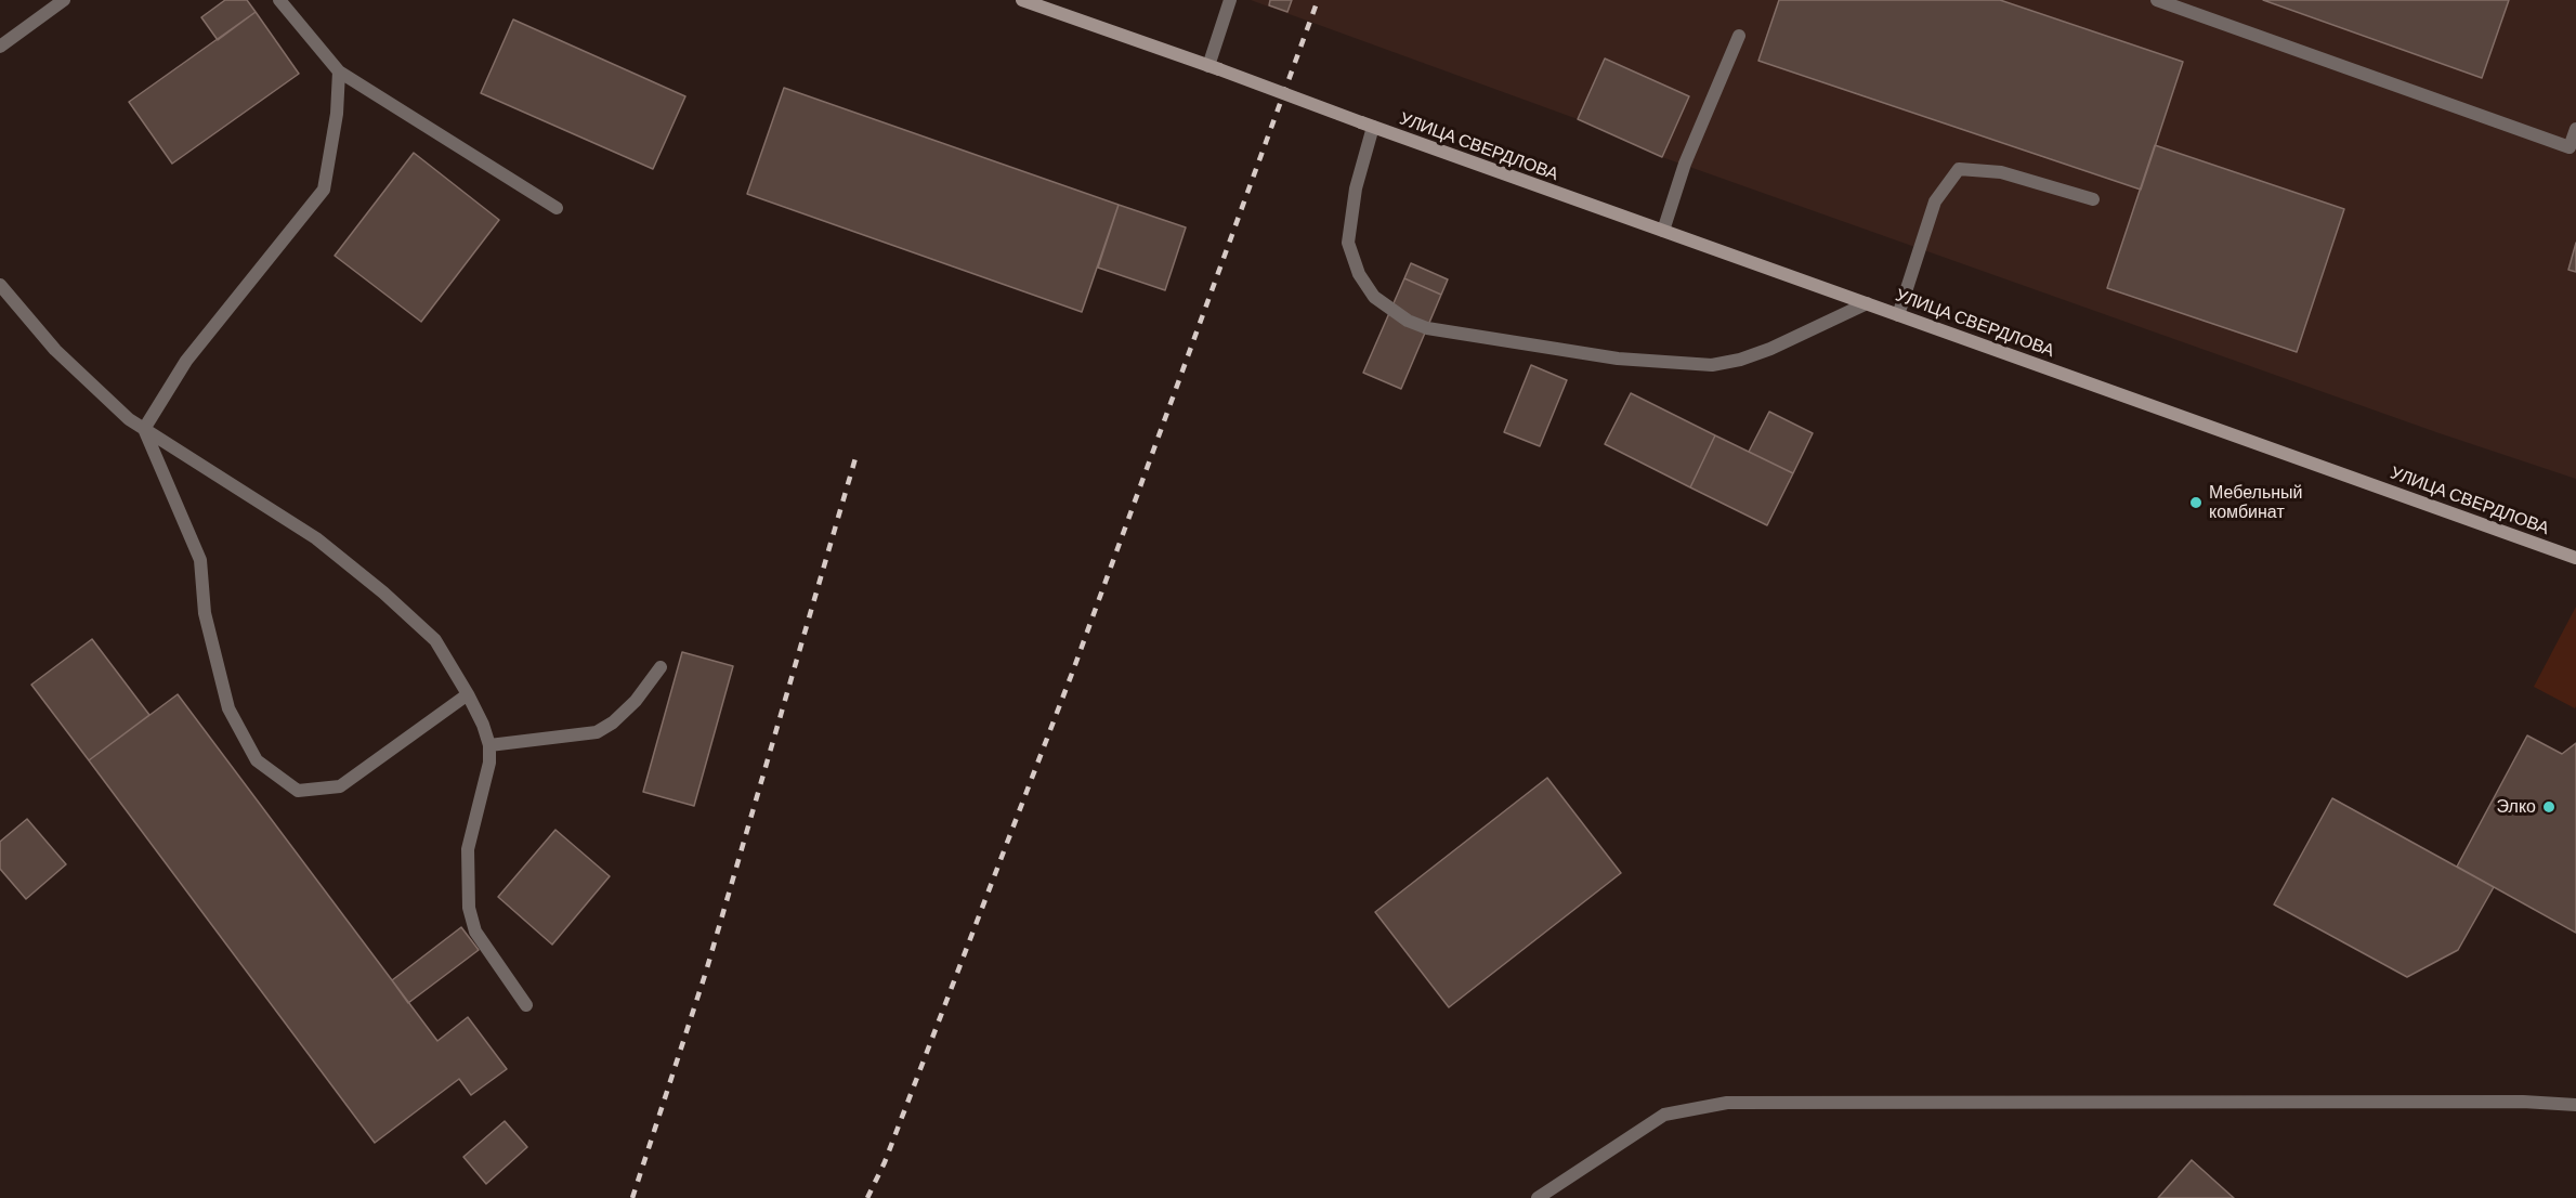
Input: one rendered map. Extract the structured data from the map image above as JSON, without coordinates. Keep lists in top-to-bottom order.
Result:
{
  "streets": {
    "main road": ["УЛИЦА СВЕРДЛОВА"]
  },
  "places": ["Мебельный комбинат", "Элко"]
}
